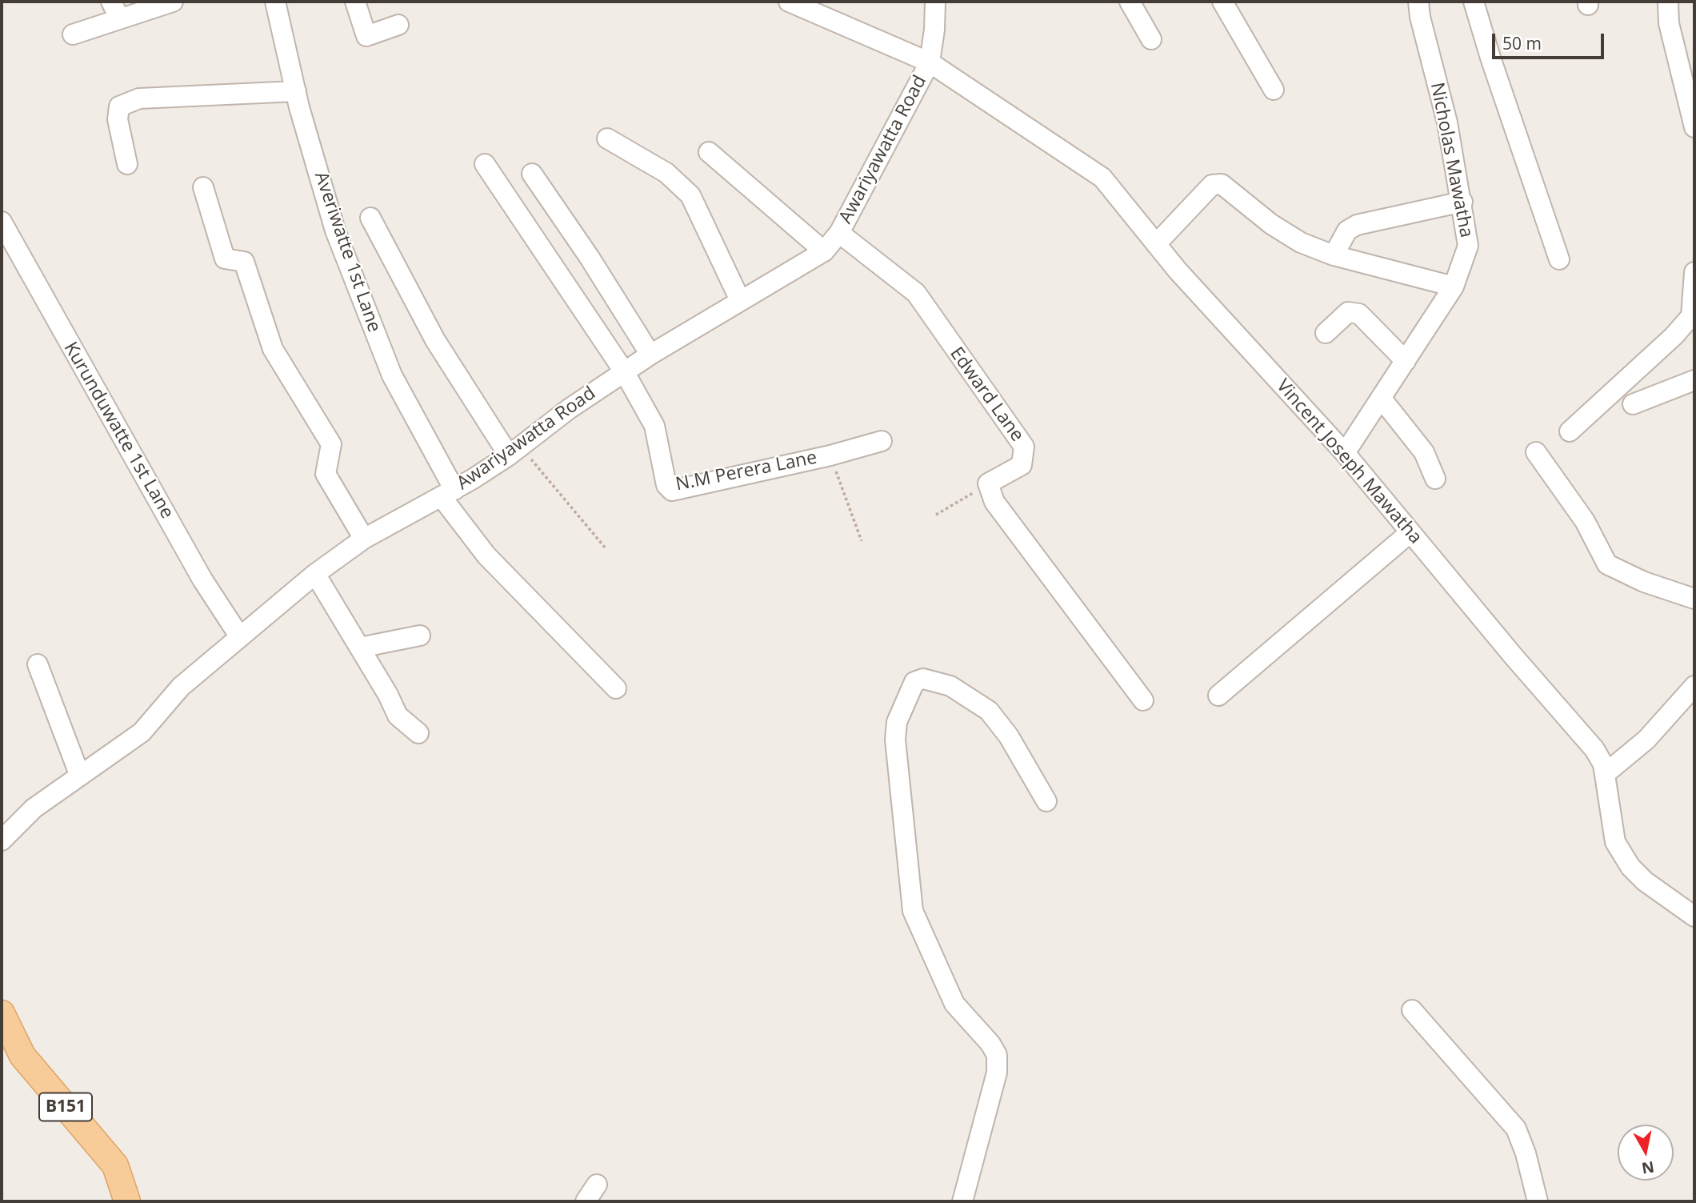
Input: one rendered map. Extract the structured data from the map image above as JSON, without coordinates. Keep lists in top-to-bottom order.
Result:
{
  "streets": {
    "main road": ["B151"],
    "street": [
      "Awariyawatta Road",
      "Nicholas Mawatha",
      "Averiwatte 1st Lane",
      "Edward Lane",
      "Kurunduwatte 1st Lane",
      "Vincent Joseph Mawatha",
      "N.M Perera Lane"
    ]
  },
  "crossings": [
    ["Awariyawatta Road", "Averiwatte 1st Lane"],
    ["Awariyawatta Road", "Edward Lane"],
    ["Awariyawatta Road", "Kurunduwatte 1st Lane"],
    ["Awariyawatta Road", "Vincent Joseph Mawatha"],
    ["Awariyawatta Road", "N.M Perera Lane"],
    ["Nicholas Mawatha", "Vincent Joseph Mawatha"]
  ],
  "scale_bar": "50 m",
  "north": "bottom"
}
